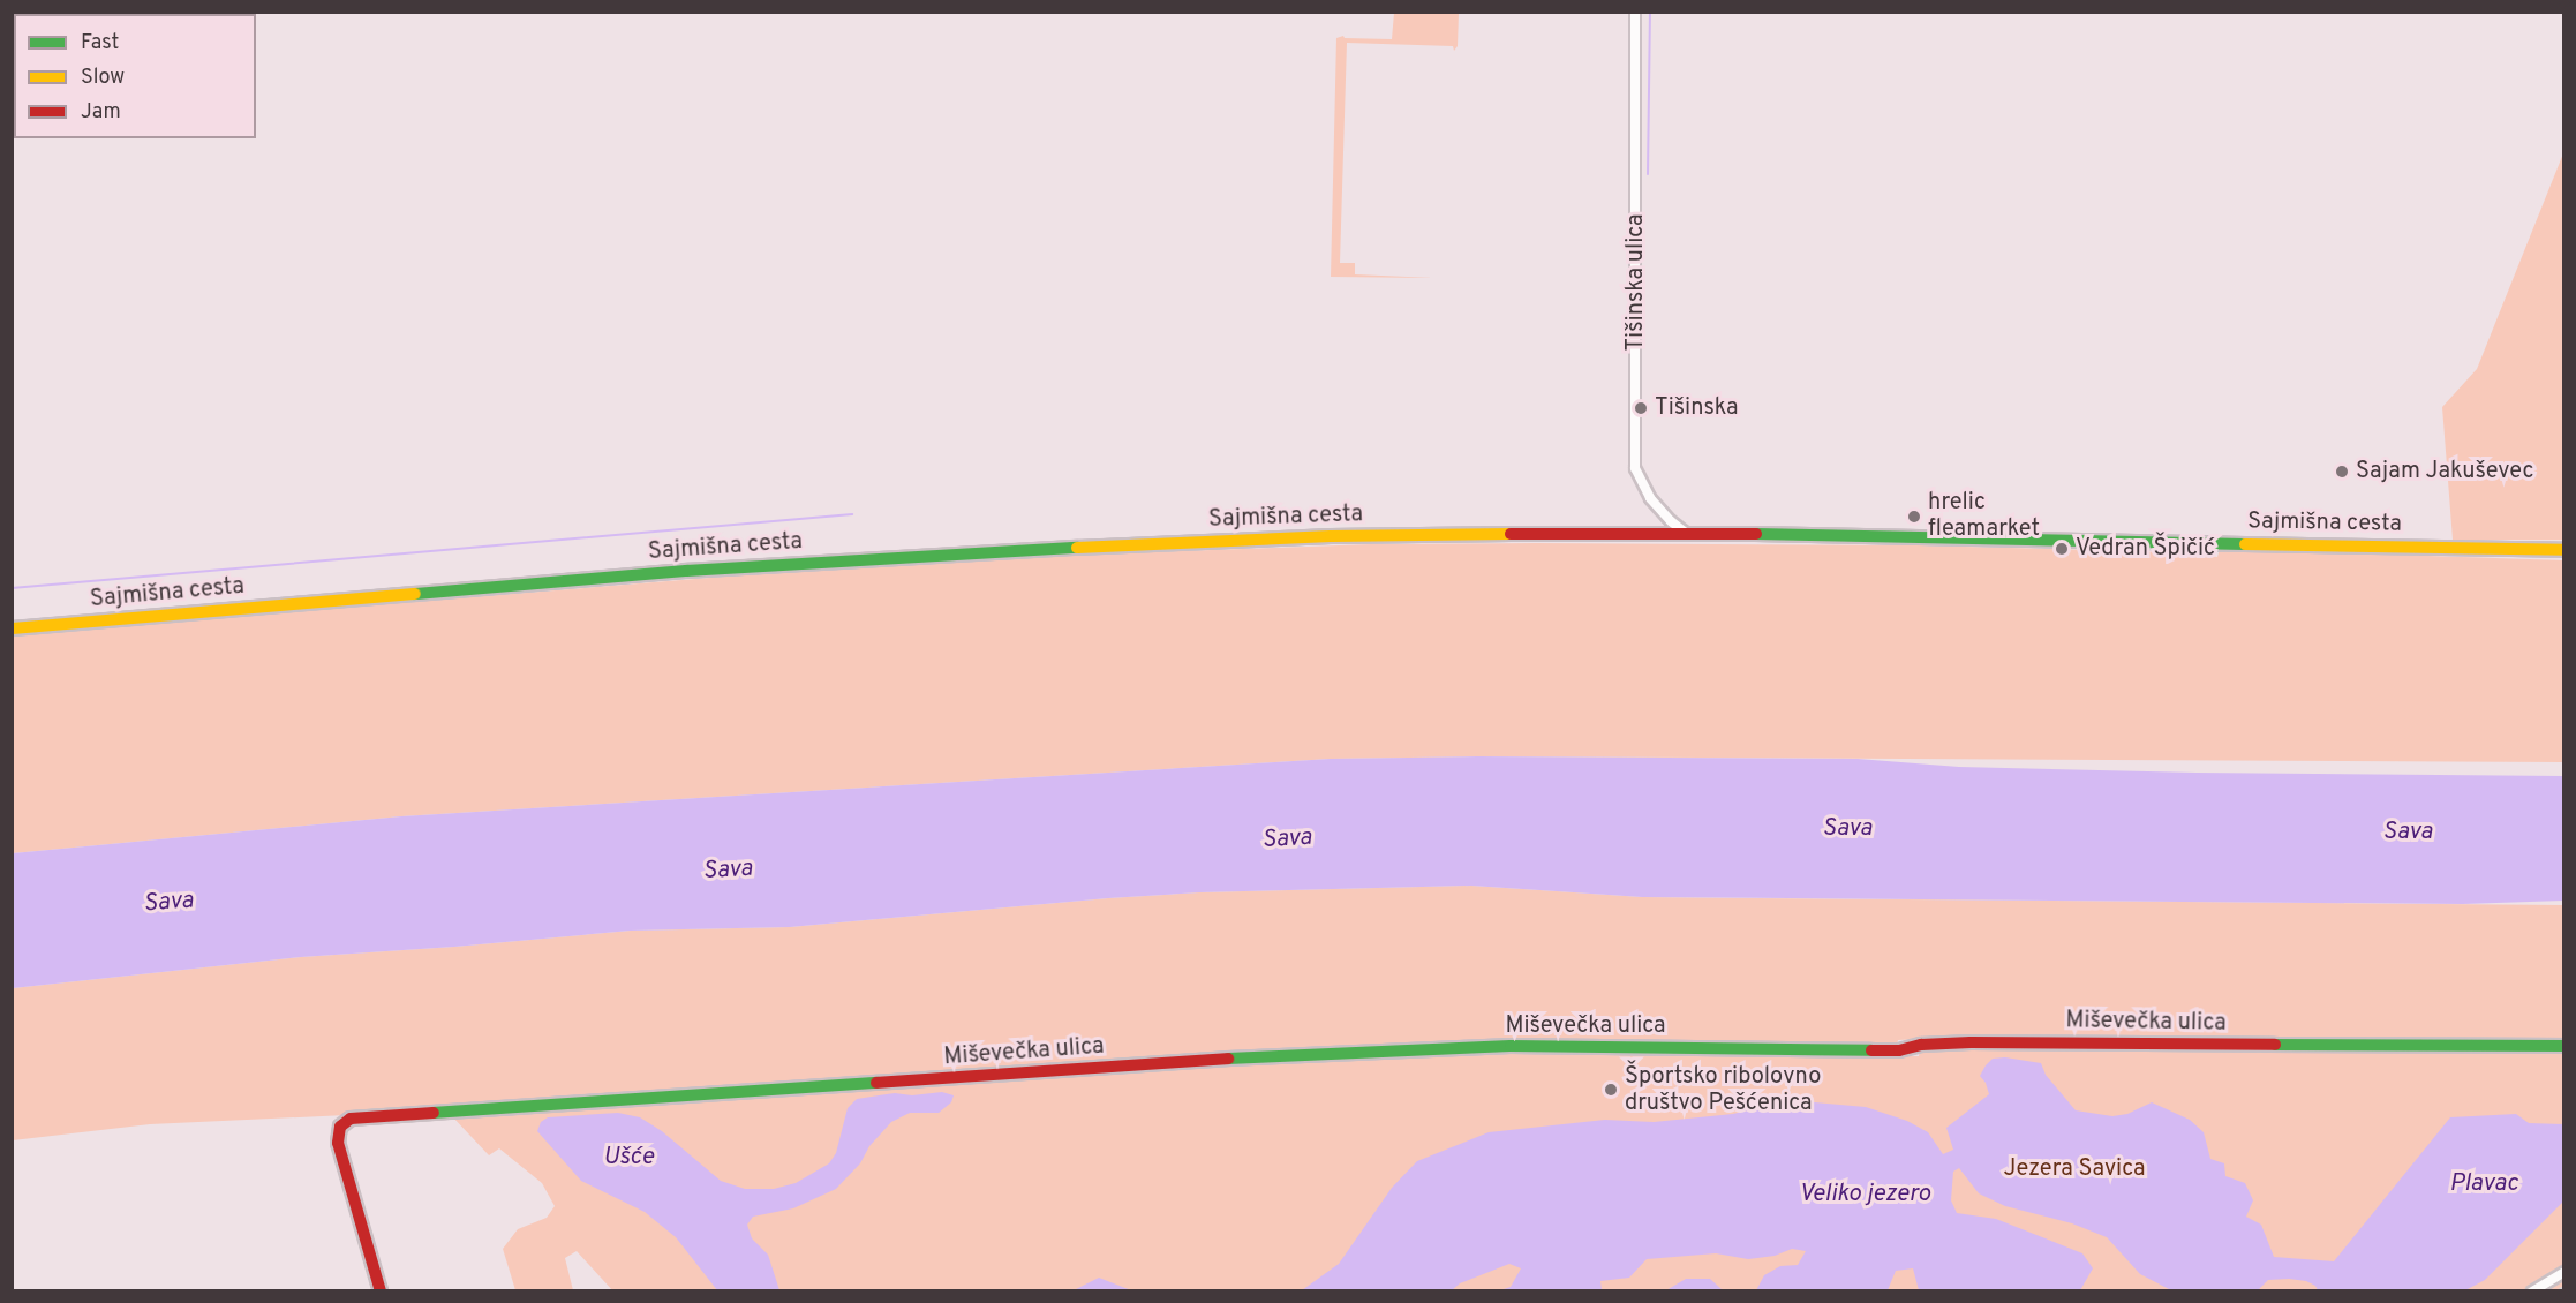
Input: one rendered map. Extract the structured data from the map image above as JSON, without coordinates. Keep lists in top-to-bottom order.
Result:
{
  "streets": {
    "street": ["Tišinska ulica", "Sajmišna cesta", "Miševečka ulica"]
  },
  "crossings": [
    ["Tišinska ulica", "Sajmišna cesta"]
  ],
  "water": [
    "Sava",
    "Ušće",
    "Plavac",
    "Veliko jezero"
  ],
  "parks": ["Jezera Savica"],
  "places": [
    "Tišinska",
    "Sajam Jakuševec",
    "hrelic fleamarket",
    "Vedran Špičić",
    "Športsko ribolovno društvo Pešćenica"
  ],
  "legend": ["Fast", "Slow", "Jam"]
}
